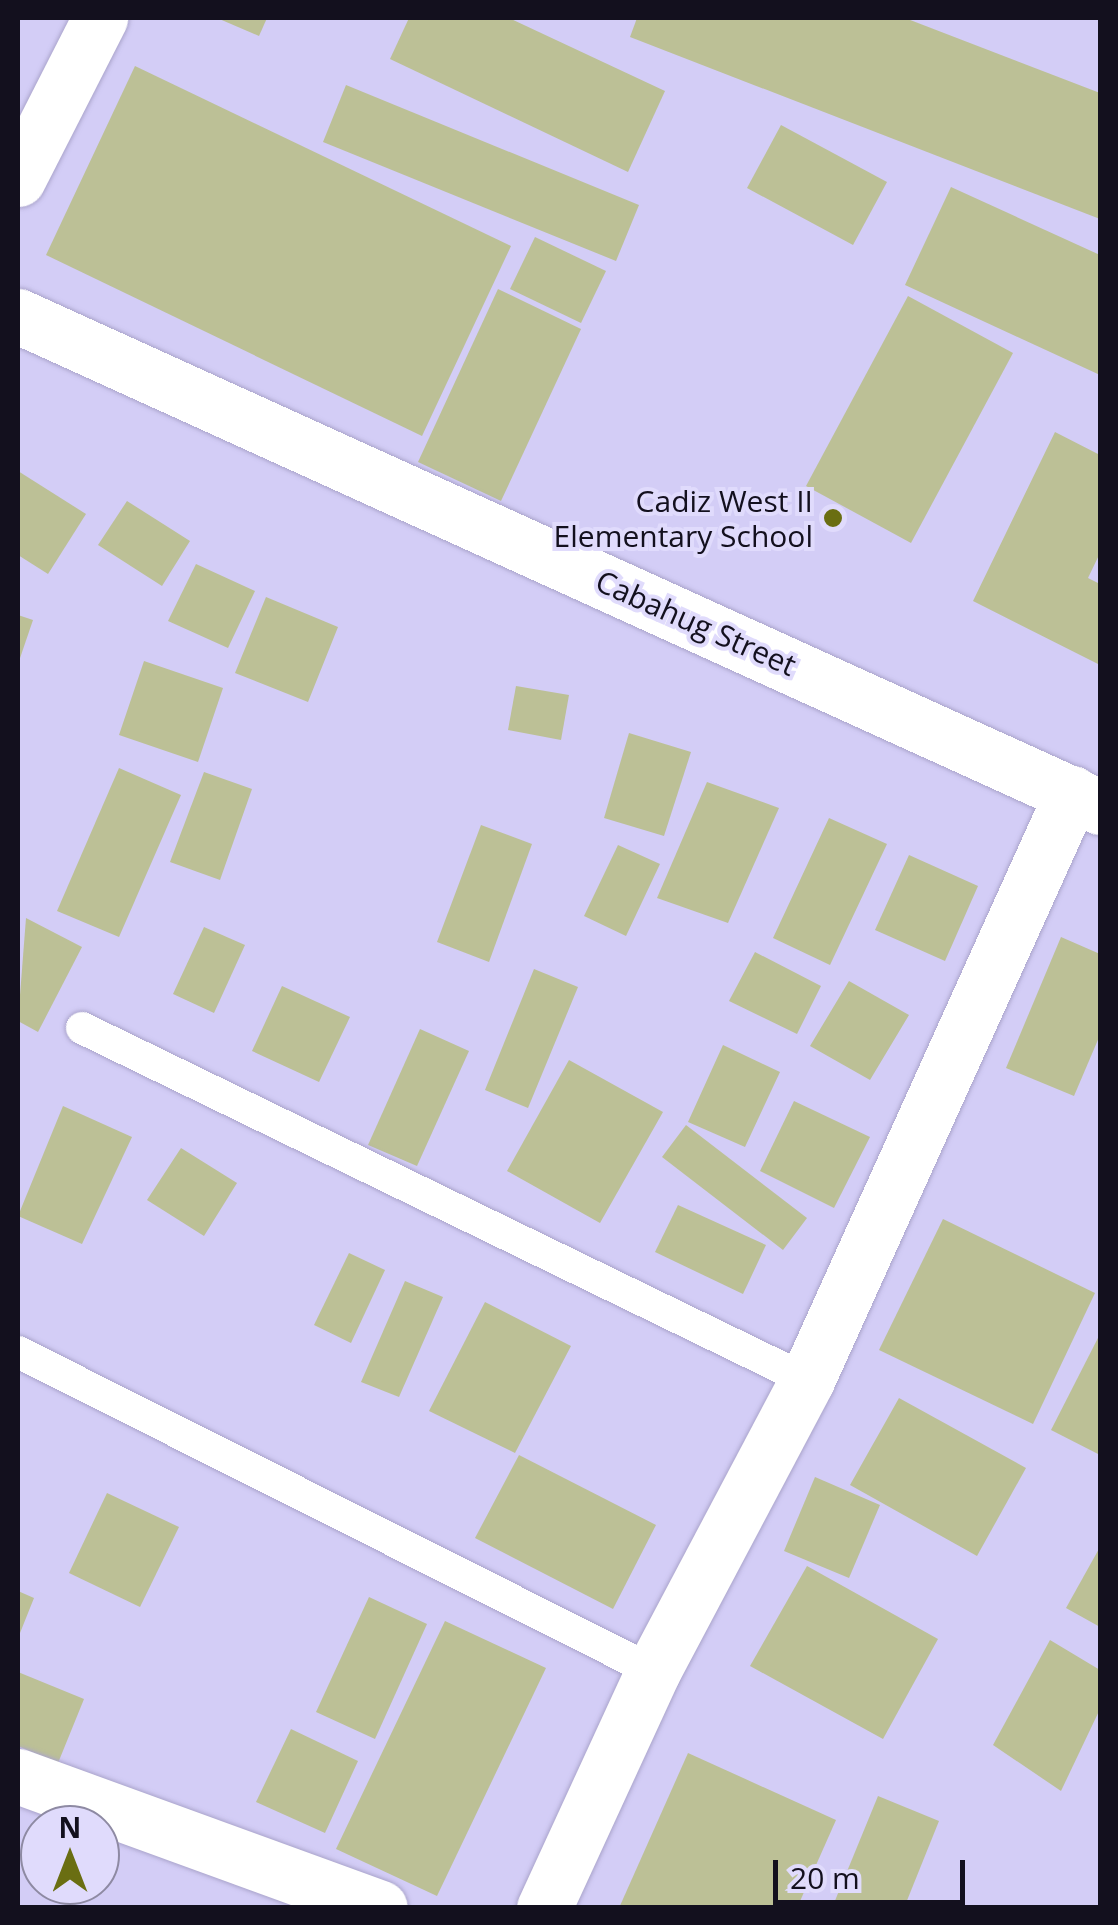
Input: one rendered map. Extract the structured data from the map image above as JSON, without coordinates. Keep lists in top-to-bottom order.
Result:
{
  "streets": {
    "street": ["Cabahug Street"]
  },
  "places": ["Cadiz West II Elementary School"],
  "scale_bar": "20 m",
  "north": "top"
}
